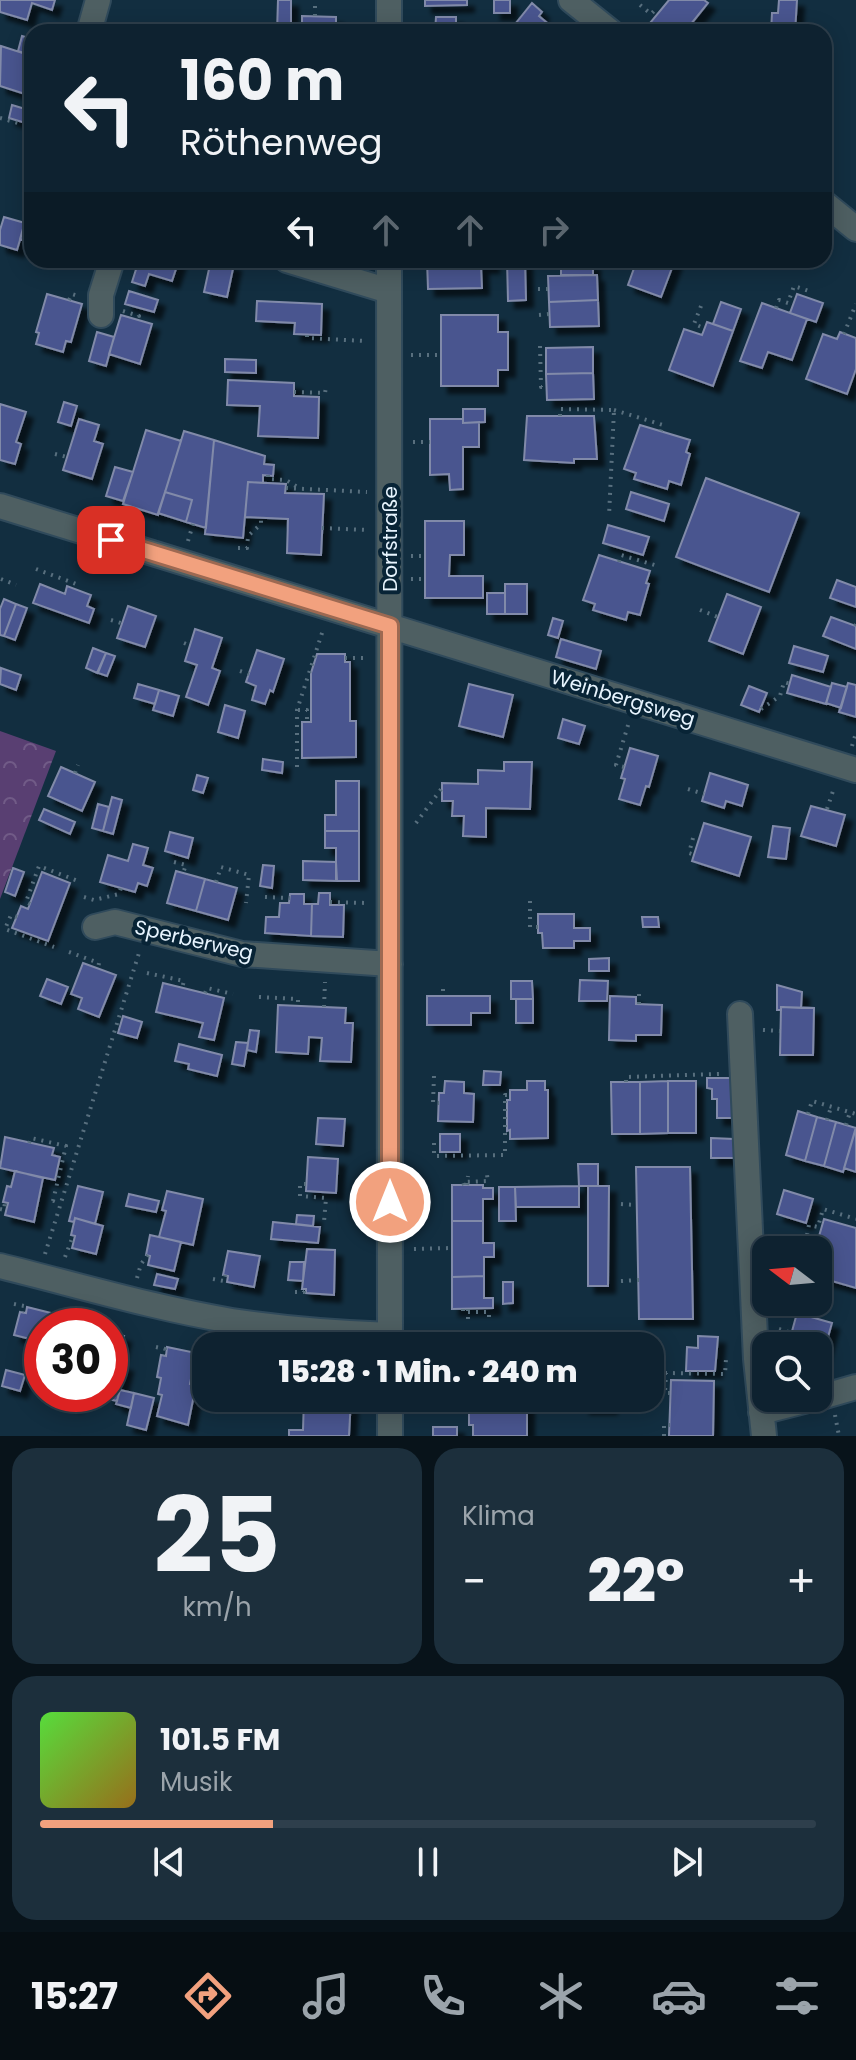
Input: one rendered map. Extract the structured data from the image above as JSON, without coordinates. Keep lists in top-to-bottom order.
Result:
{
  "streets": {
    "street": ["Dorfstraße", "Weinbergsweg", "Sperberweg"]
  },
  "crossings": [
    ["Dorfstraße", "Weinbergsweg"],
    ["Dorfstraße", "Sperberweg"]
  ],
  "north": "left",
  "page": {
    "turn": ["160 m", "Röthenweg"],
    "limit": "30",
    "trip": "15:28 · 1 Min. · 240 m",
    "tile": [
      ["25", "km/h"],
      "Klima"
    ],
    "heat": ["−", "22°", "+"],
    "song": ["101.5 FM", "Musik"],
    "tabs": "15:27"
  }
}
